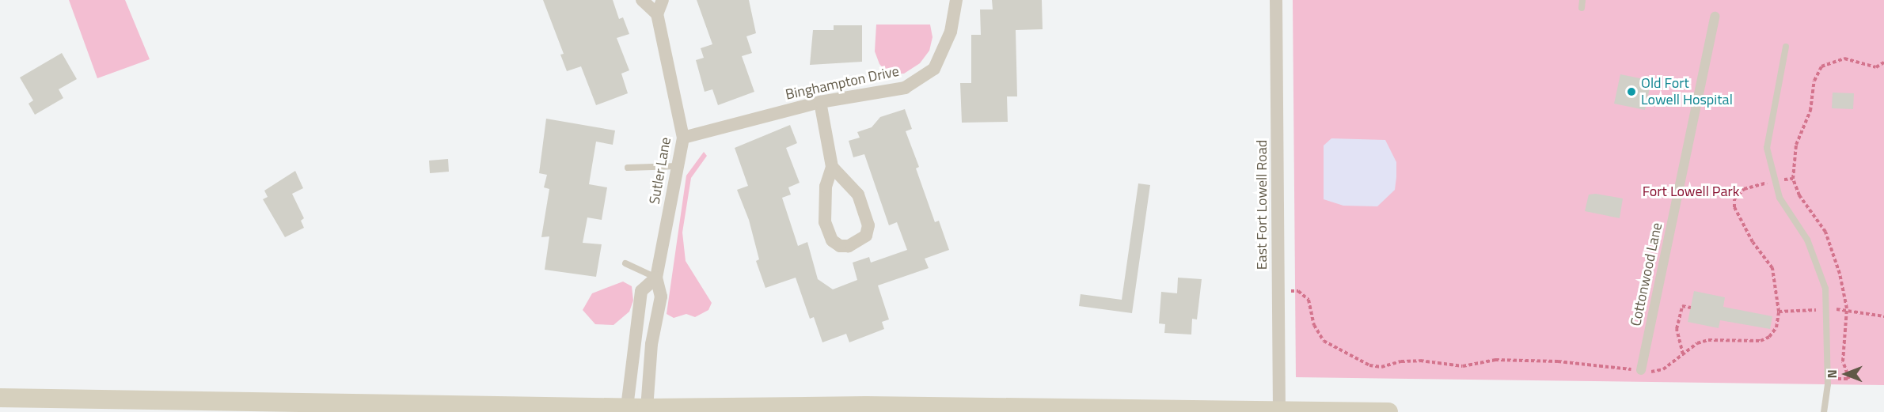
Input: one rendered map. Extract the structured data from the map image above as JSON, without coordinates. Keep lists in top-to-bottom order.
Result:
{
  "streets": {
    "street": [
      "Binghampton Drive",
      "Sutler Lane",
      "East Fort Lowell Road",
      "Cottonwood Lane"
    ]
  },
  "crossings": [
    ["Binghampton Drive", "Sutler Lane"]
  ],
  "parks": ["Fort Lowell Park"],
  "places": ["Old Fort Lowell Hospital"],
  "north": "left"
}
